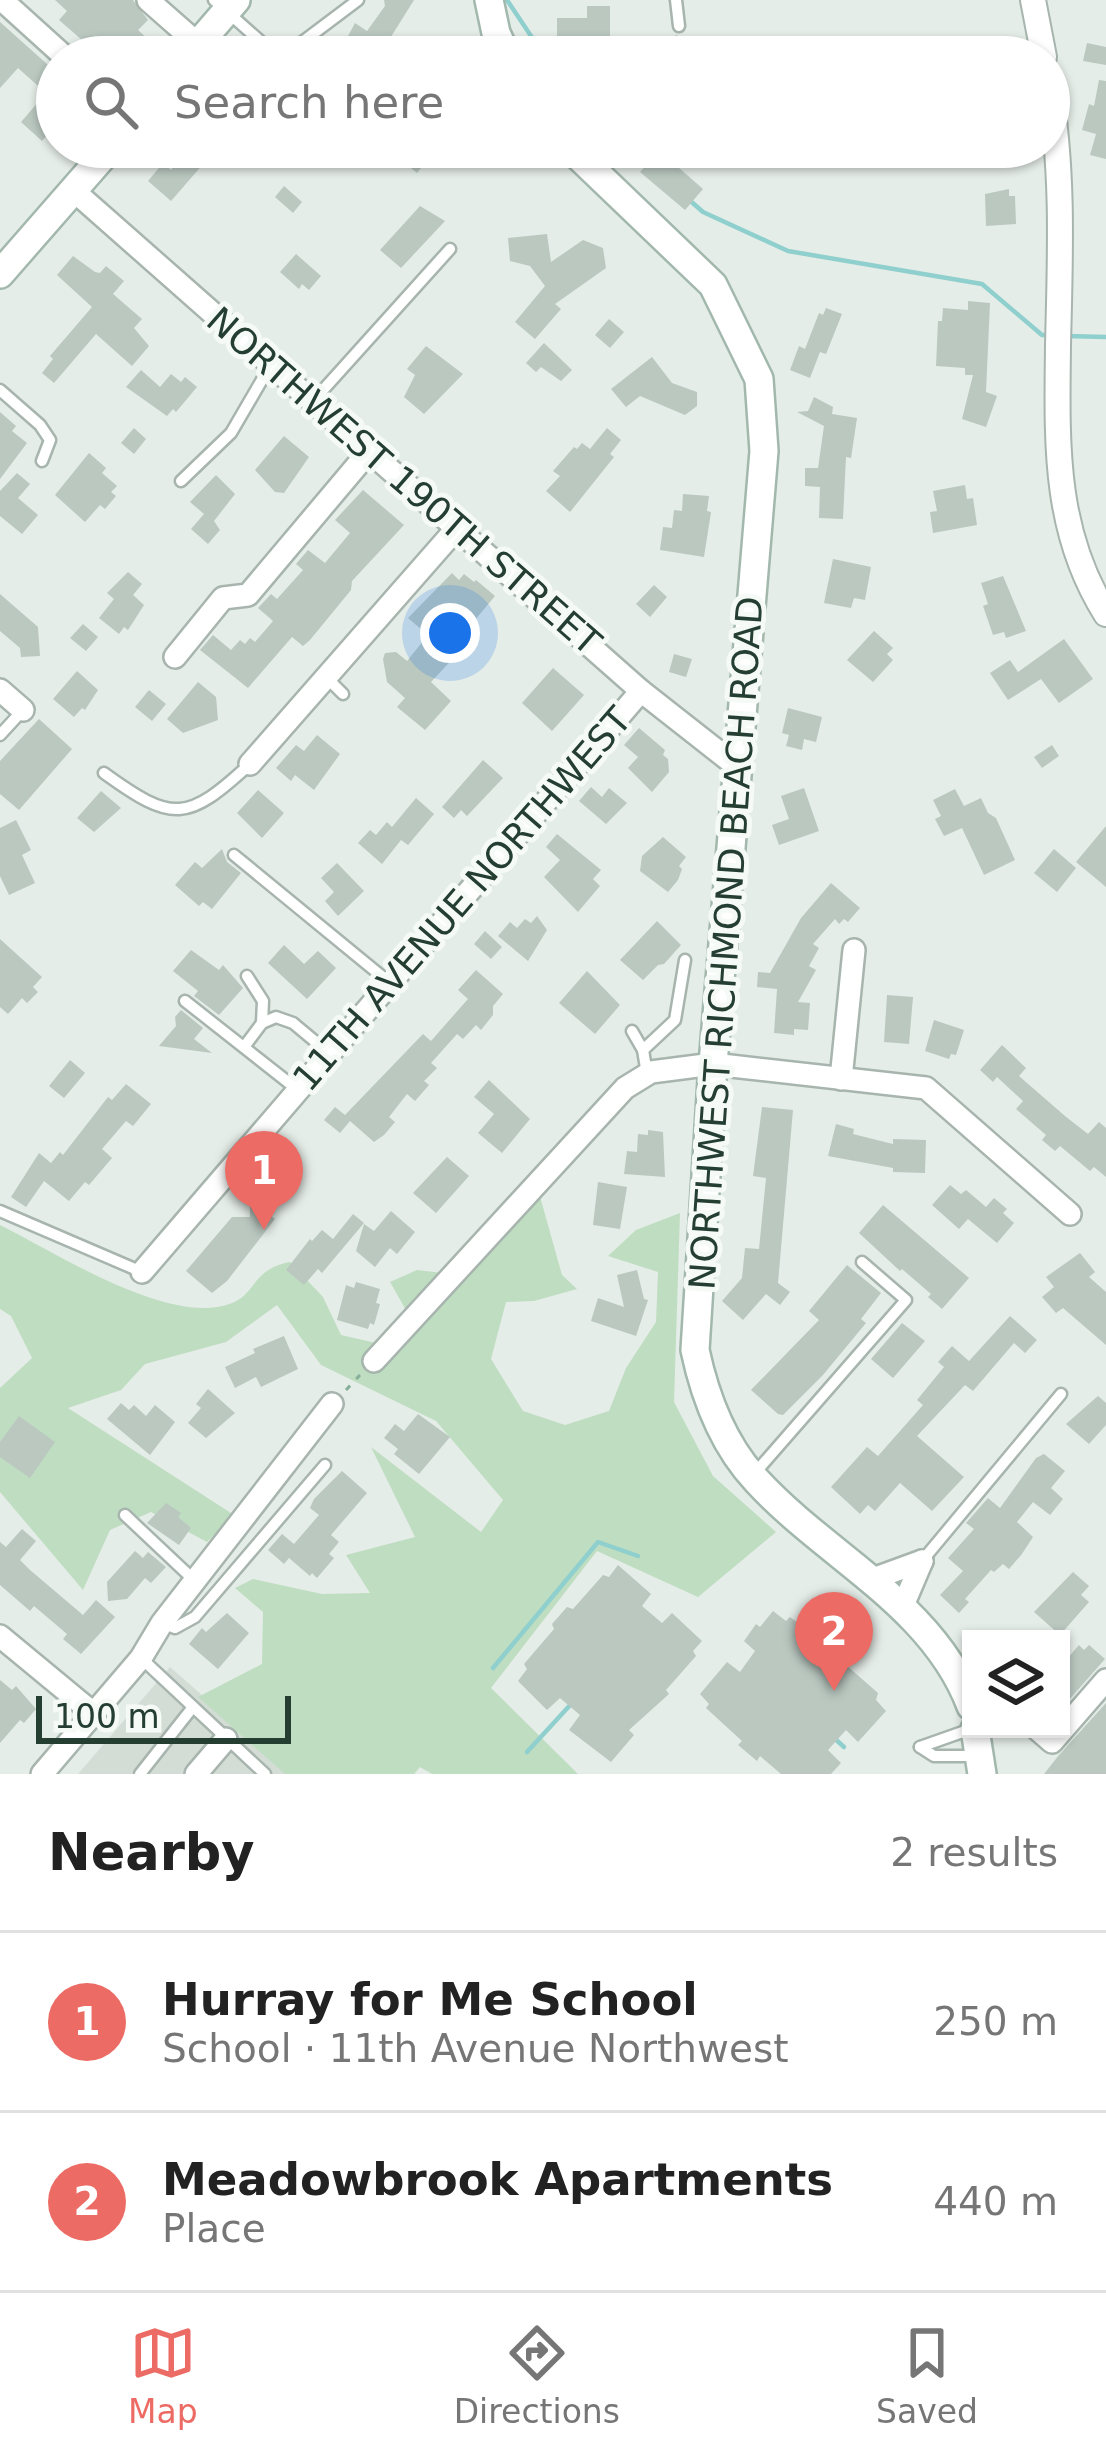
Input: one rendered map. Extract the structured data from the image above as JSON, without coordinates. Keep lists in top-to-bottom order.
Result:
{
  "streets": {
    "main road": ["NORTHWEST RICHMOND BEACH ROAD"],
    "street": ["NORTHWEST 190TH STREET", "11TH AVENUE NORTHWEST"]
  },
  "crossings": [
    ["NORTHWEST 190TH STREET", "11TH AVENUE NORTHWEST"],
    ["NORTHWEST 190TH STREET", "NORTHWEST RICHMOND BEACH ROAD"]
  ],
  "scale_bar": "100 m",
  "page": {
    "search": "Search here",
    "pins": ["1", "2"],
    "scale": "100 m",
    "heading": ["Nearby", "2 results"],
    "list": [
      {
        "mark": "1",
        "name": "Hurray for Me School",
        "note": "School · 11th Avenue Northwest",
        "value": "250 m"
      },
      {
        "mark": "2",
        "name": "Meadowbrook Apartments",
        "note": "Place",
        "value": "440 m"
      }
    ],
    "nav": ["Map", "Directions", "Saved"]
  }
}
